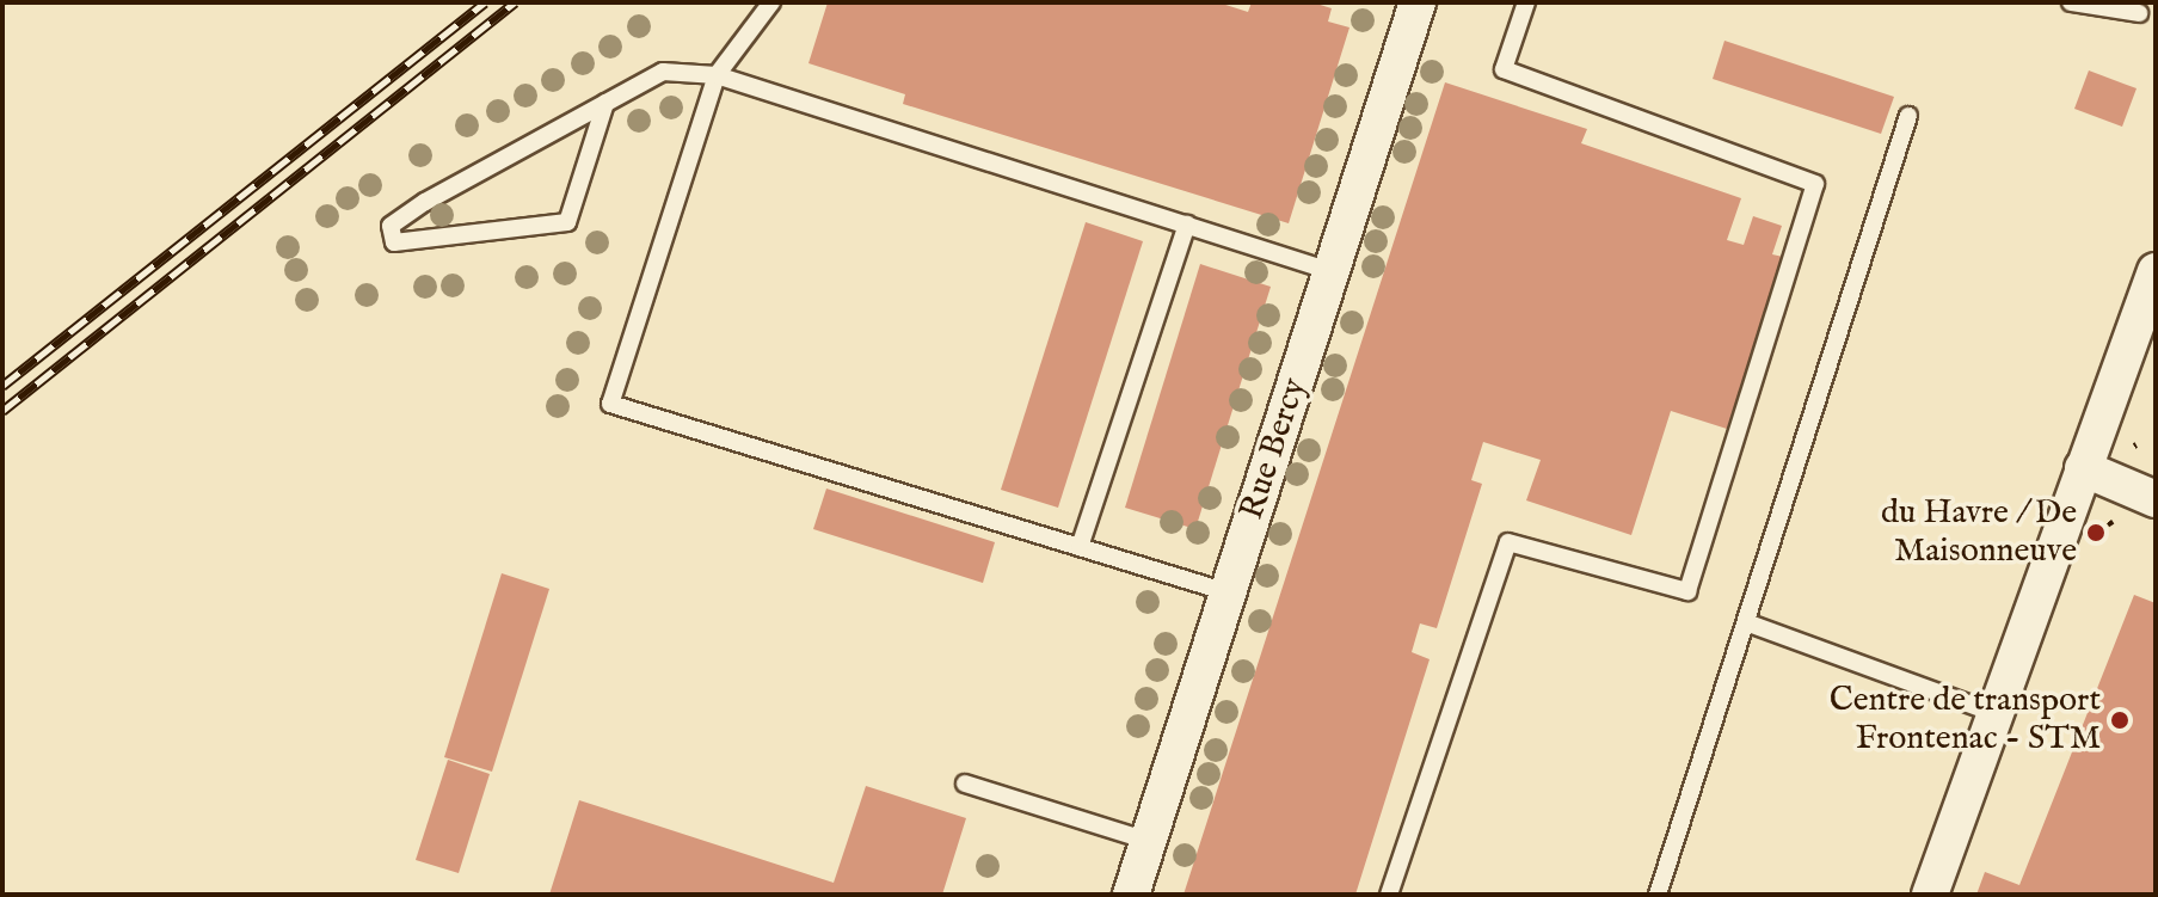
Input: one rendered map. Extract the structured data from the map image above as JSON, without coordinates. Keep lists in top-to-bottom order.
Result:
{
  "streets": {
    "street": ["Rue Bercy"]
  },
  "places": ["du Havre / De Maisonneuve", "Centre de transport Frontenac - STM"]
}
